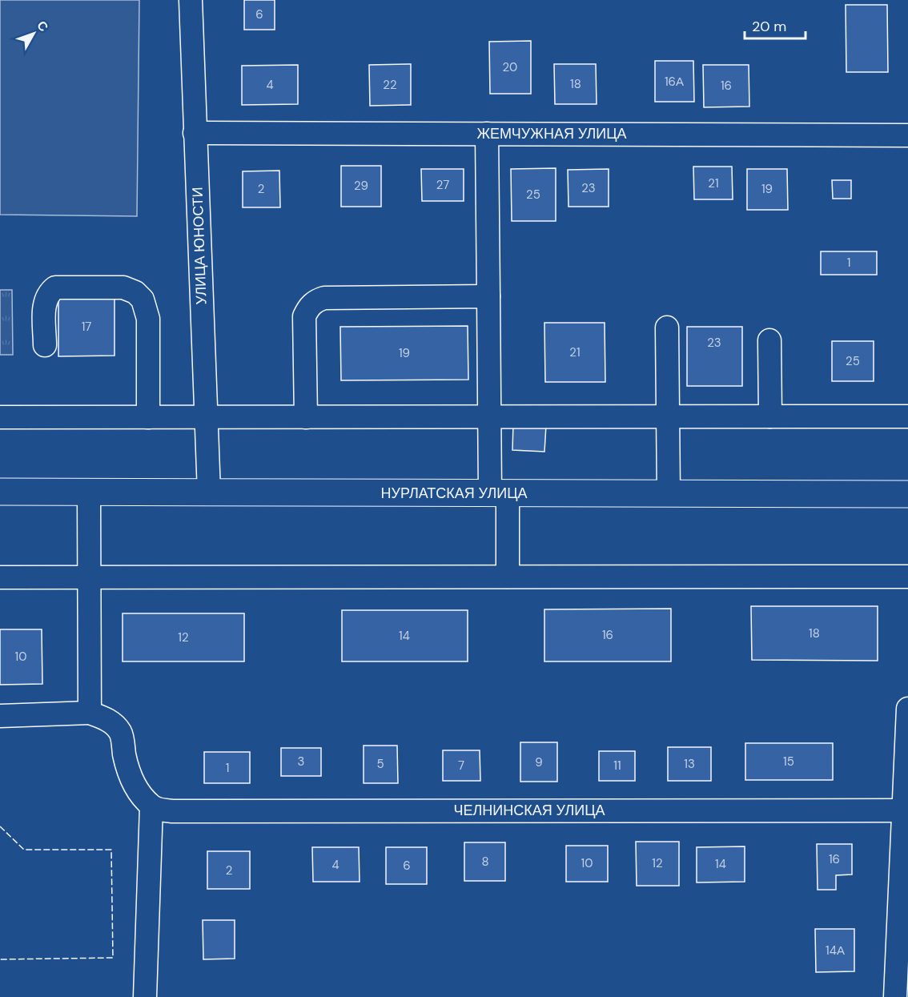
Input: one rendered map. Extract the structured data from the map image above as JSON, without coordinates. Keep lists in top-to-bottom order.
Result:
{
  "streets": {
    "main road": ["НУРЛАТСКАЯ УЛИЦА"],
    "street": ["ЖЕМЧУЖНАЯ УЛИЦА", "УЛИЦА ЮНОСТИ", "ЧЕЛНИНСКАЯ УЛИЦА"]
  },
  "crossings": [
    ["ЖЕМЧУЖНАЯ УЛИЦА", "УЛИЦА ЮНОСТИ"],
    ["УЛИЦА ЮНОСТИ", "НУРЛАТСКАЯ УЛИЦА"]
  ],
  "house_numbers": [
    "6",
    "20",
    "16А",
    "18",
    "4",
    "22",
    "16",
    "21",
    "27",
    "29",
    "23",
    "2",
    "19",
    "25",
    "1",
    "17",
    "23",
    "21",
    "19",
    "25",
    "18",
    "16",
    "14",
    "12",
    "10",
    "3",
    "15",
    "9",
    "5",
    "13",
    "7",
    "11",
    "1",
    "16",
    "8",
    "10",
    "12",
    "14",
    "4",
    "6",
    "2",
    "14А"
  ],
  "scale_bar": "20 m",
  "north": "top right"
}
